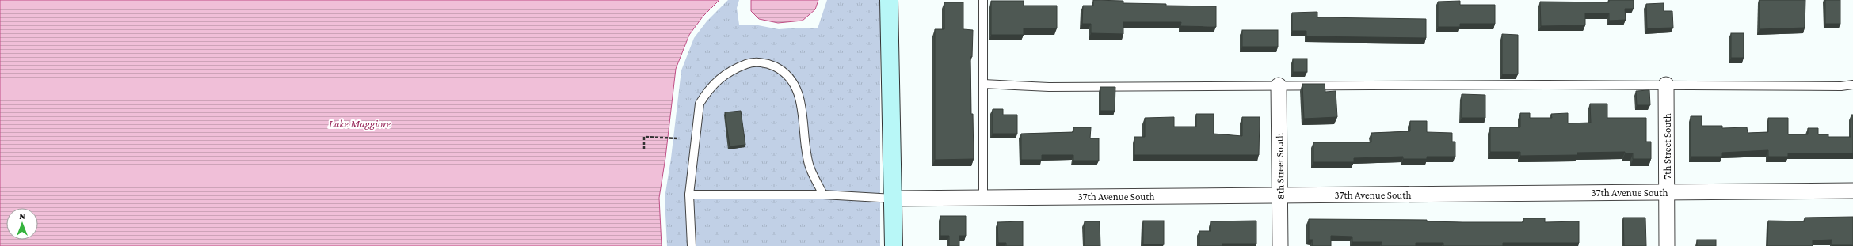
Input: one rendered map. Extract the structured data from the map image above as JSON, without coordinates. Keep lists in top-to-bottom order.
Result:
{
  "streets": {
    "street": ["7th Street South", "8th Street South", "37th Avenue South"]
  },
  "crossings": [
    ["7th Street South", "37th Avenue South"],
    ["8th Street South", "37th Avenue South"]
  ],
  "water": ["Lake Maggiore"],
  "north": "top"
}
